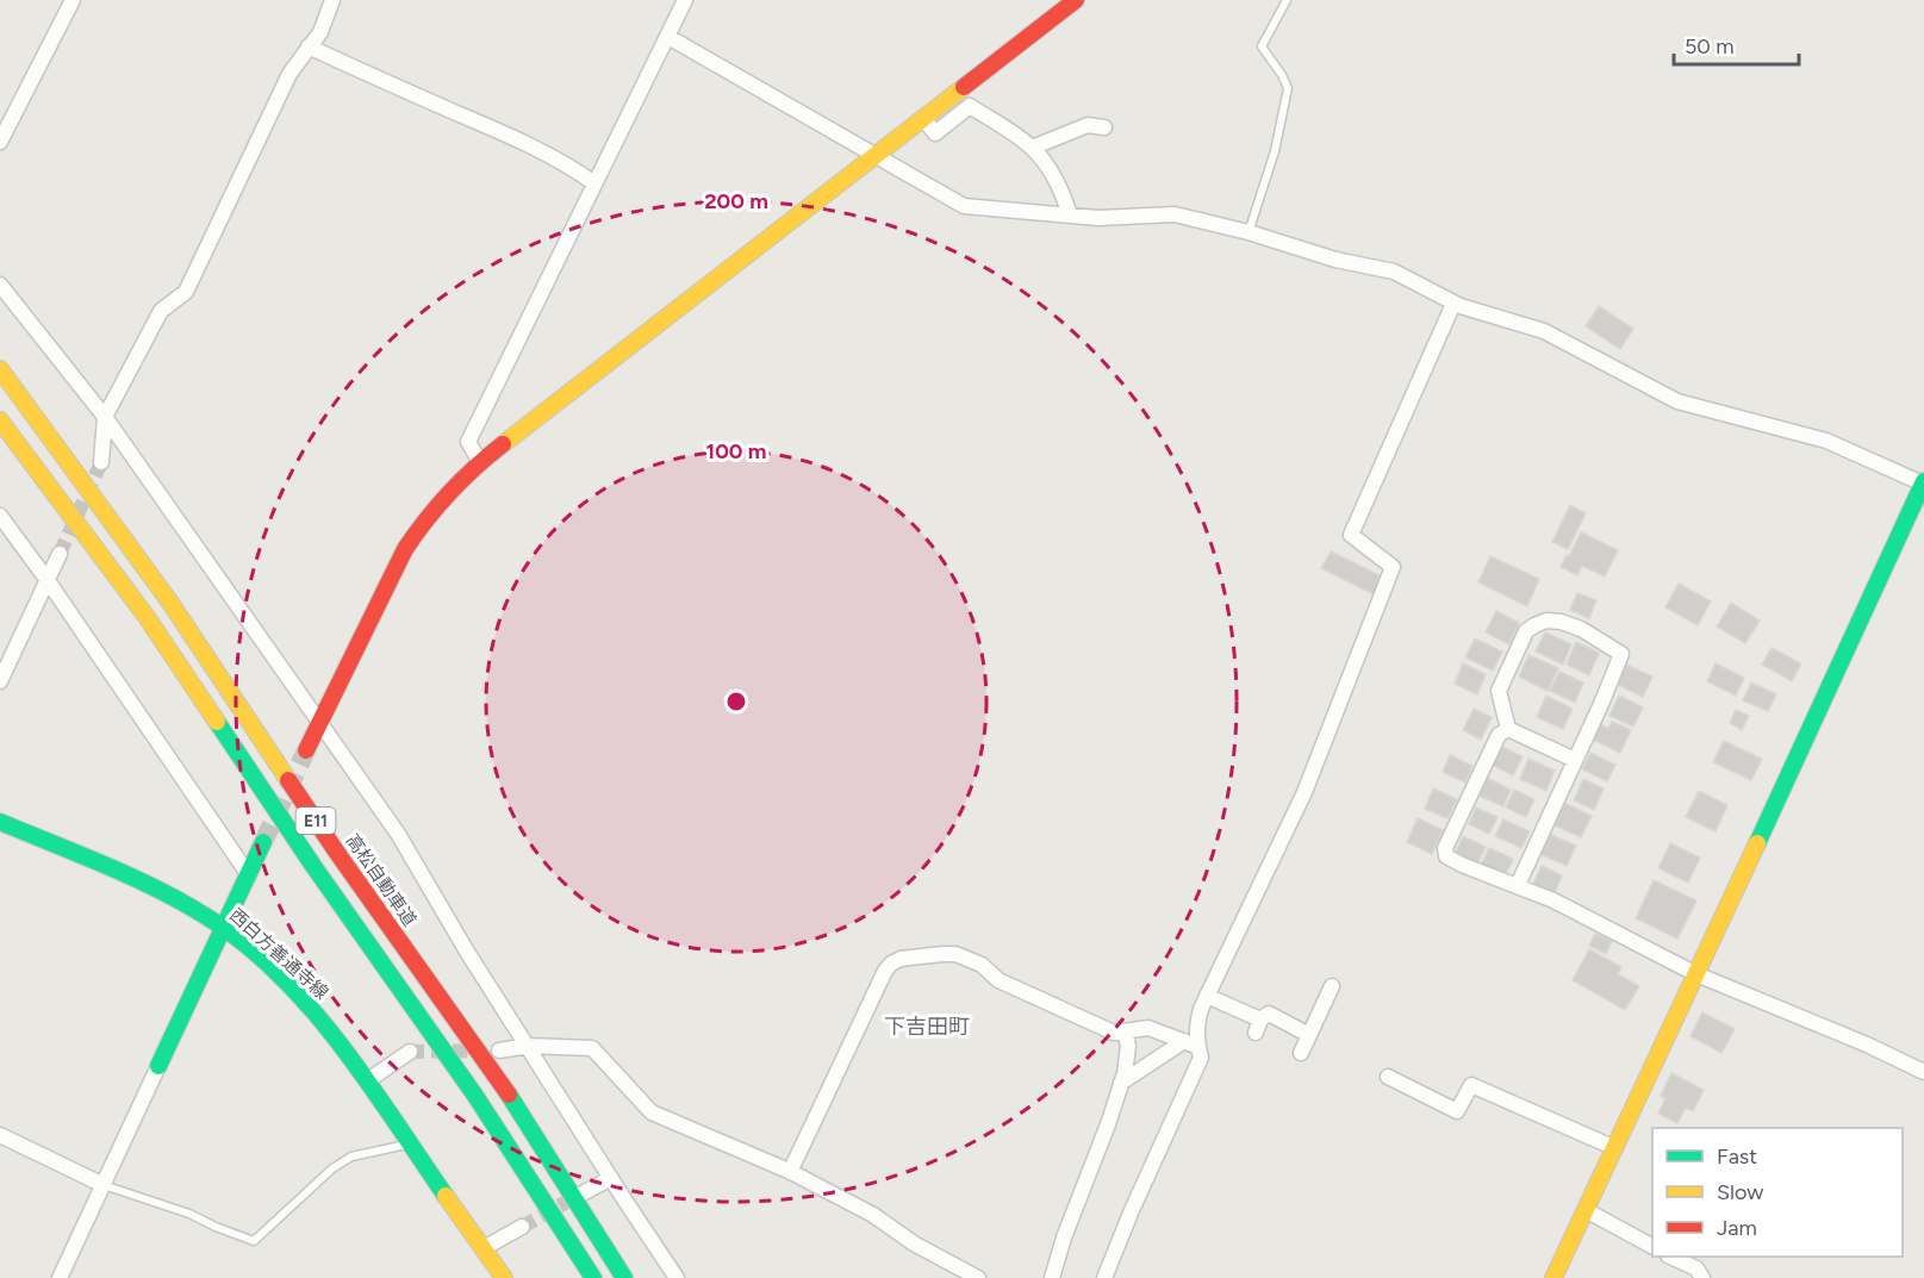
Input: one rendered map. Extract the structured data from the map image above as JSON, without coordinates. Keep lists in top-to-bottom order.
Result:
{
  "streets": {
    "main road": ["E11", "高松自動車道", "西白方善通寺線"]
  },
  "districts": ["下吉田町"],
  "legend": ["Fast", "Slow", "Jam"],
  "scale_bar": "50 m",
  "rings": ["200 m", "100 m"]
}
